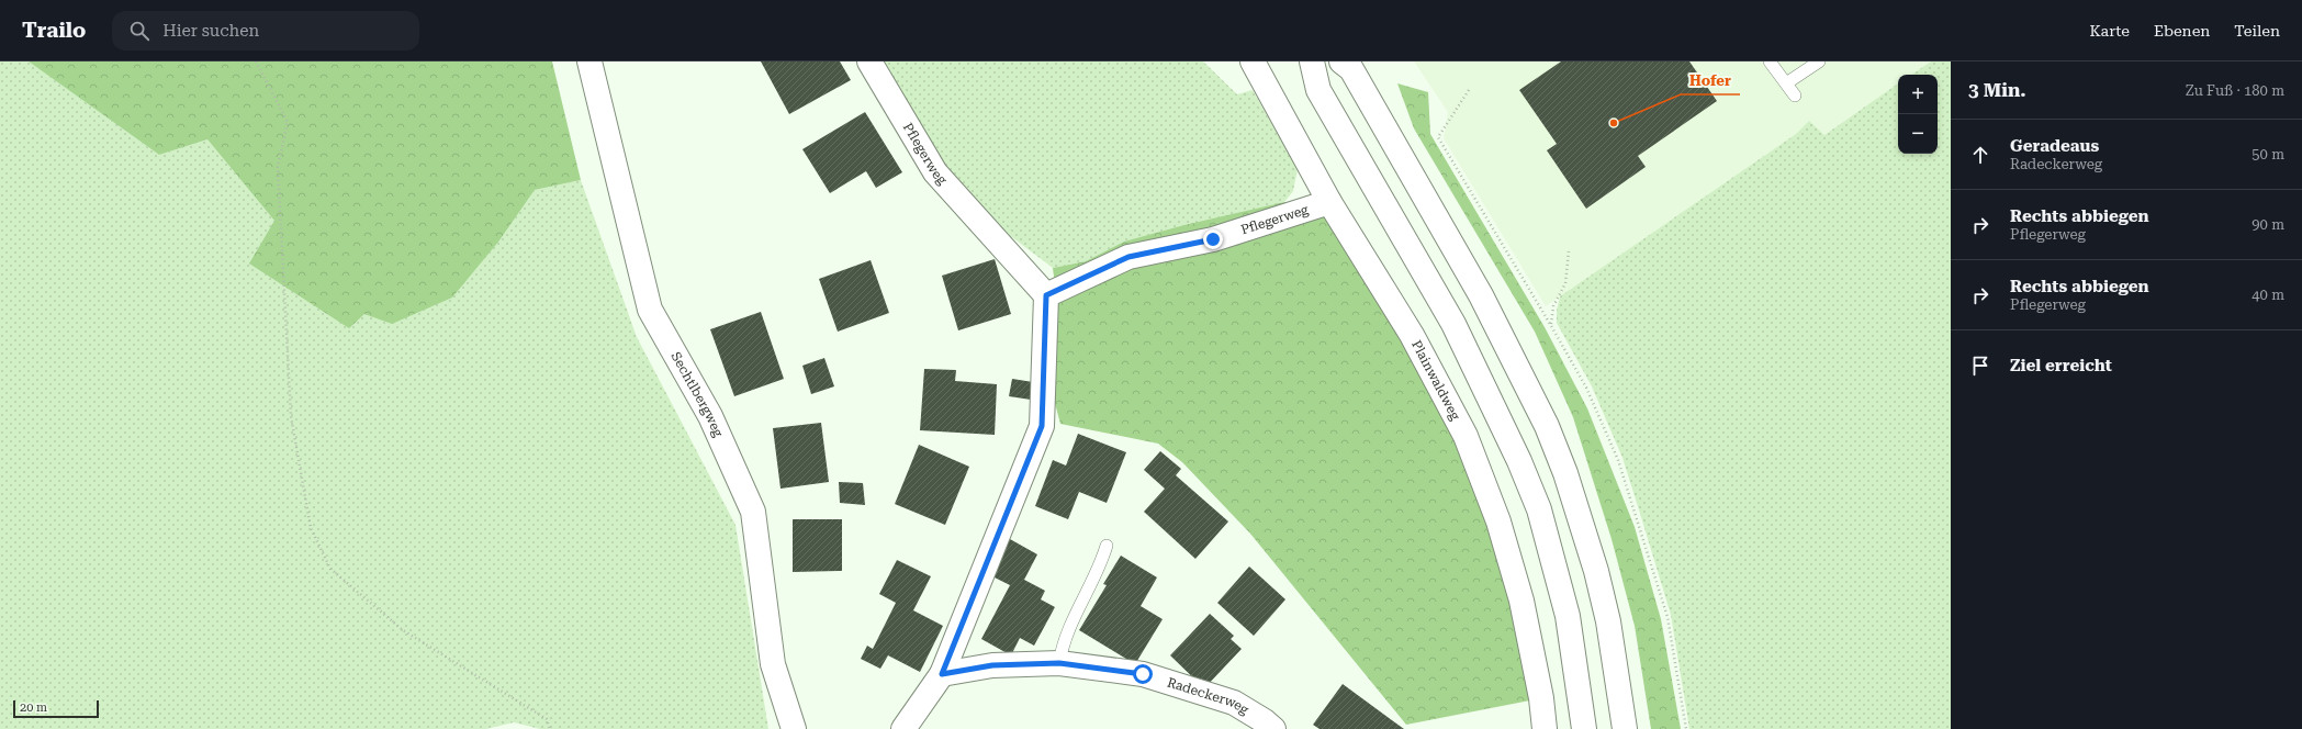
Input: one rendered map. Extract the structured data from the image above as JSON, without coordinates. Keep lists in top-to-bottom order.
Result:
{
  "streets": {
    "street": [
      "Pflegerweg",
      "Plainwaldweg",
      "Sechtlbergweg",
      "Radeckerweg"
    ]
  },
  "crossings": [
    ["Pflegerweg", "Plainwaldweg"]
  ],
  "places": ["Hofer"],
  "scale_bar": "20 m",
  "page": {
    "header": "Trailo",
    "search": "Hier suchen",
    "nav": ["Karte", "Ebenen", "Teilen"],
    "heading": ["3 Min.", "Zu Fuß · 180 m"],
    "map_buttons": ["+", "−"],
    "list": [
      ["Geradeaus", "Radeckerweg", "50 m"],
      ["Rechts abbiegen", "Pflegerweg", "90 m"],
      ["Rechts abbiegen", "Pflegerweg", "40 m"],
      "Ziel erreicht"
    ],
    "scale": "20 m"
  }
}
